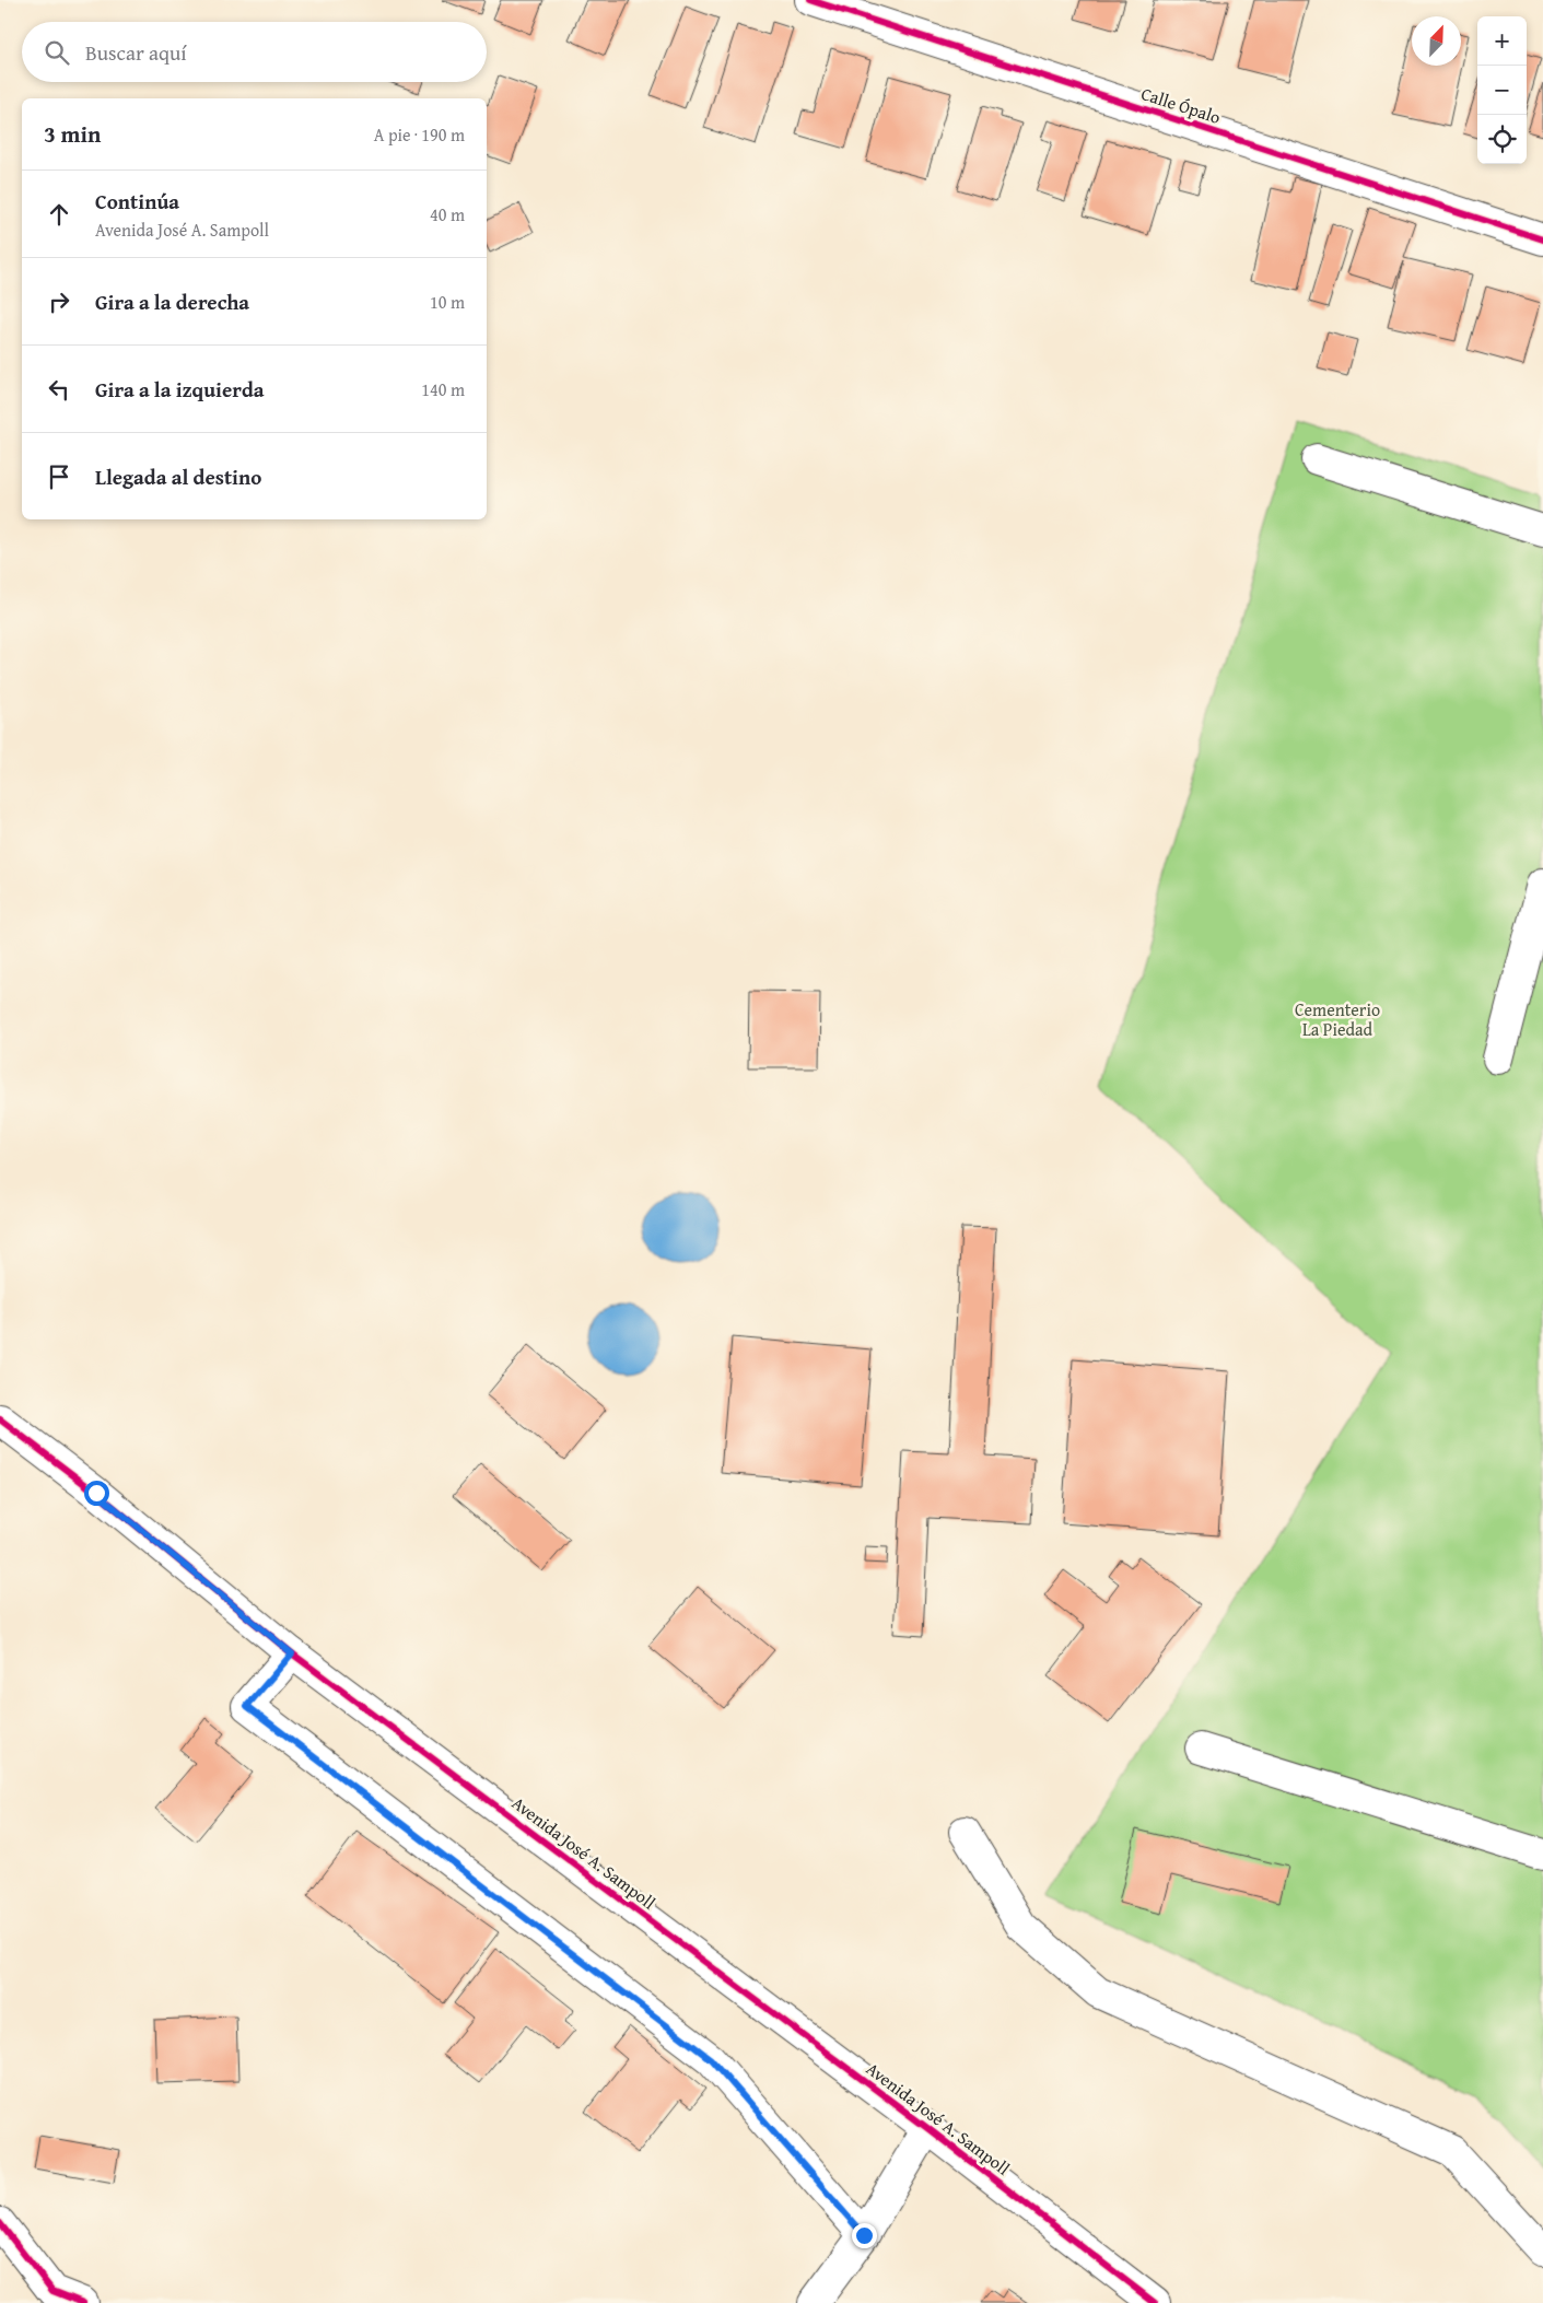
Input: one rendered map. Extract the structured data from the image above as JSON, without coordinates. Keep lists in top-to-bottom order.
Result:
{
  "streets": {
    "street": ["Calle Ópalo", "Avenida José A. Sampoll"]
  },
  "parks": ["Cementerio La Piedad"],
  "north": "top right",
  "page": {
    "map_buttons": ["+", "−"],
    "search": "Buscar aquí",
    "heading": ["3 min", "A pie · 190 m"],
    "list": [
      ["Continúa", "Avenida José A. Sampoll", "40 m"],
      ["Gira a la derecha", "10 m"],
      ["Gira a la izquierda", "140 m"],
      "Llegada al destino"
    ]
  }
}
